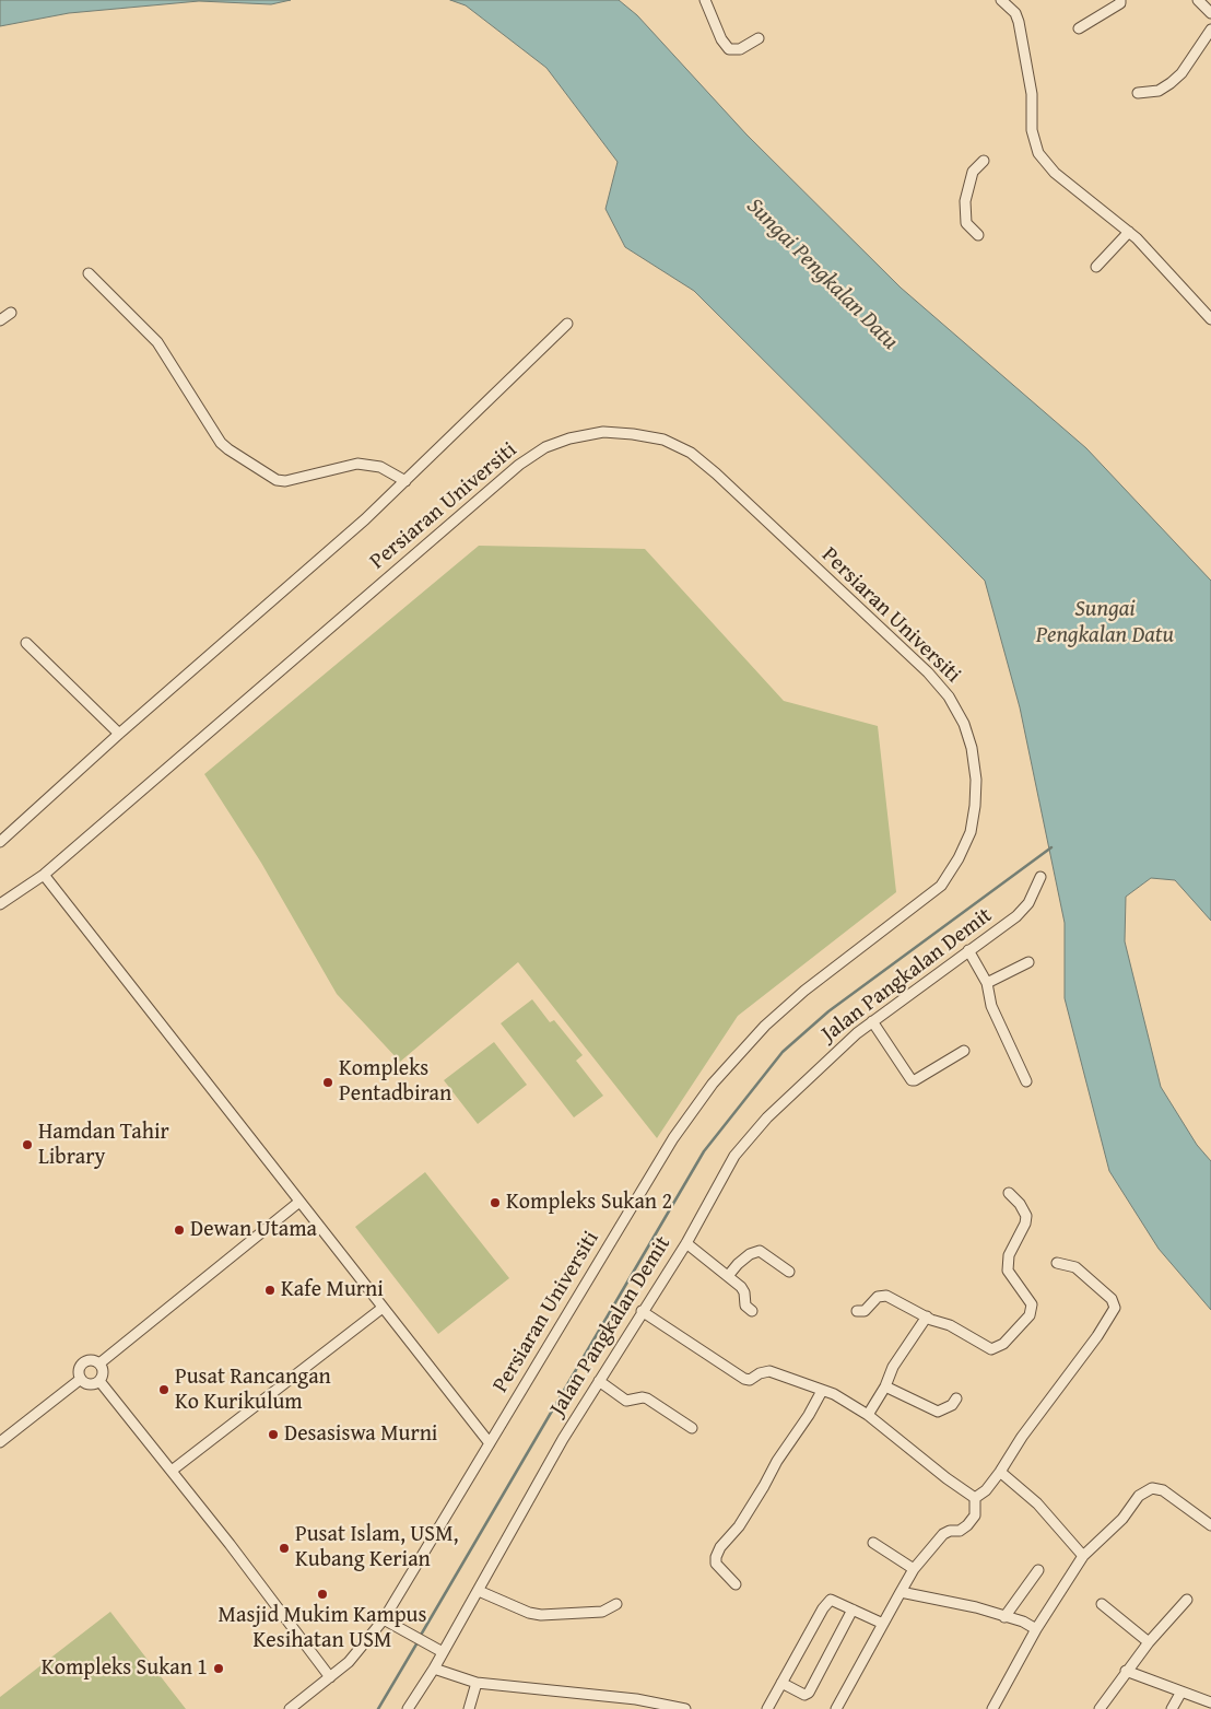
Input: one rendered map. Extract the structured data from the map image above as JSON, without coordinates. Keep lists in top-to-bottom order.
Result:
{
  "streets": {
    "street": ["Persiaran Universiti", "Jalan Pangkalan Demit"]
  },
  "water": ["Sungai Pengkalan Datu"],
  "places": [
    "Kompleks Pentadbiran",
    "Hamdan Tahir Library",
    "Kompleks Sukan 2",
    "Dewan Utama",
    "Kafe Murni",
    "Pusat Rancangan Ko Kurikulum",
    "Desasiswa Murni",
    "Pusat Islam, USM, Kubang Kerian",
    "Masjid Mukim Kampus Kesihatan USM",
    "Kompleks Sukan 1"
  ]
}
